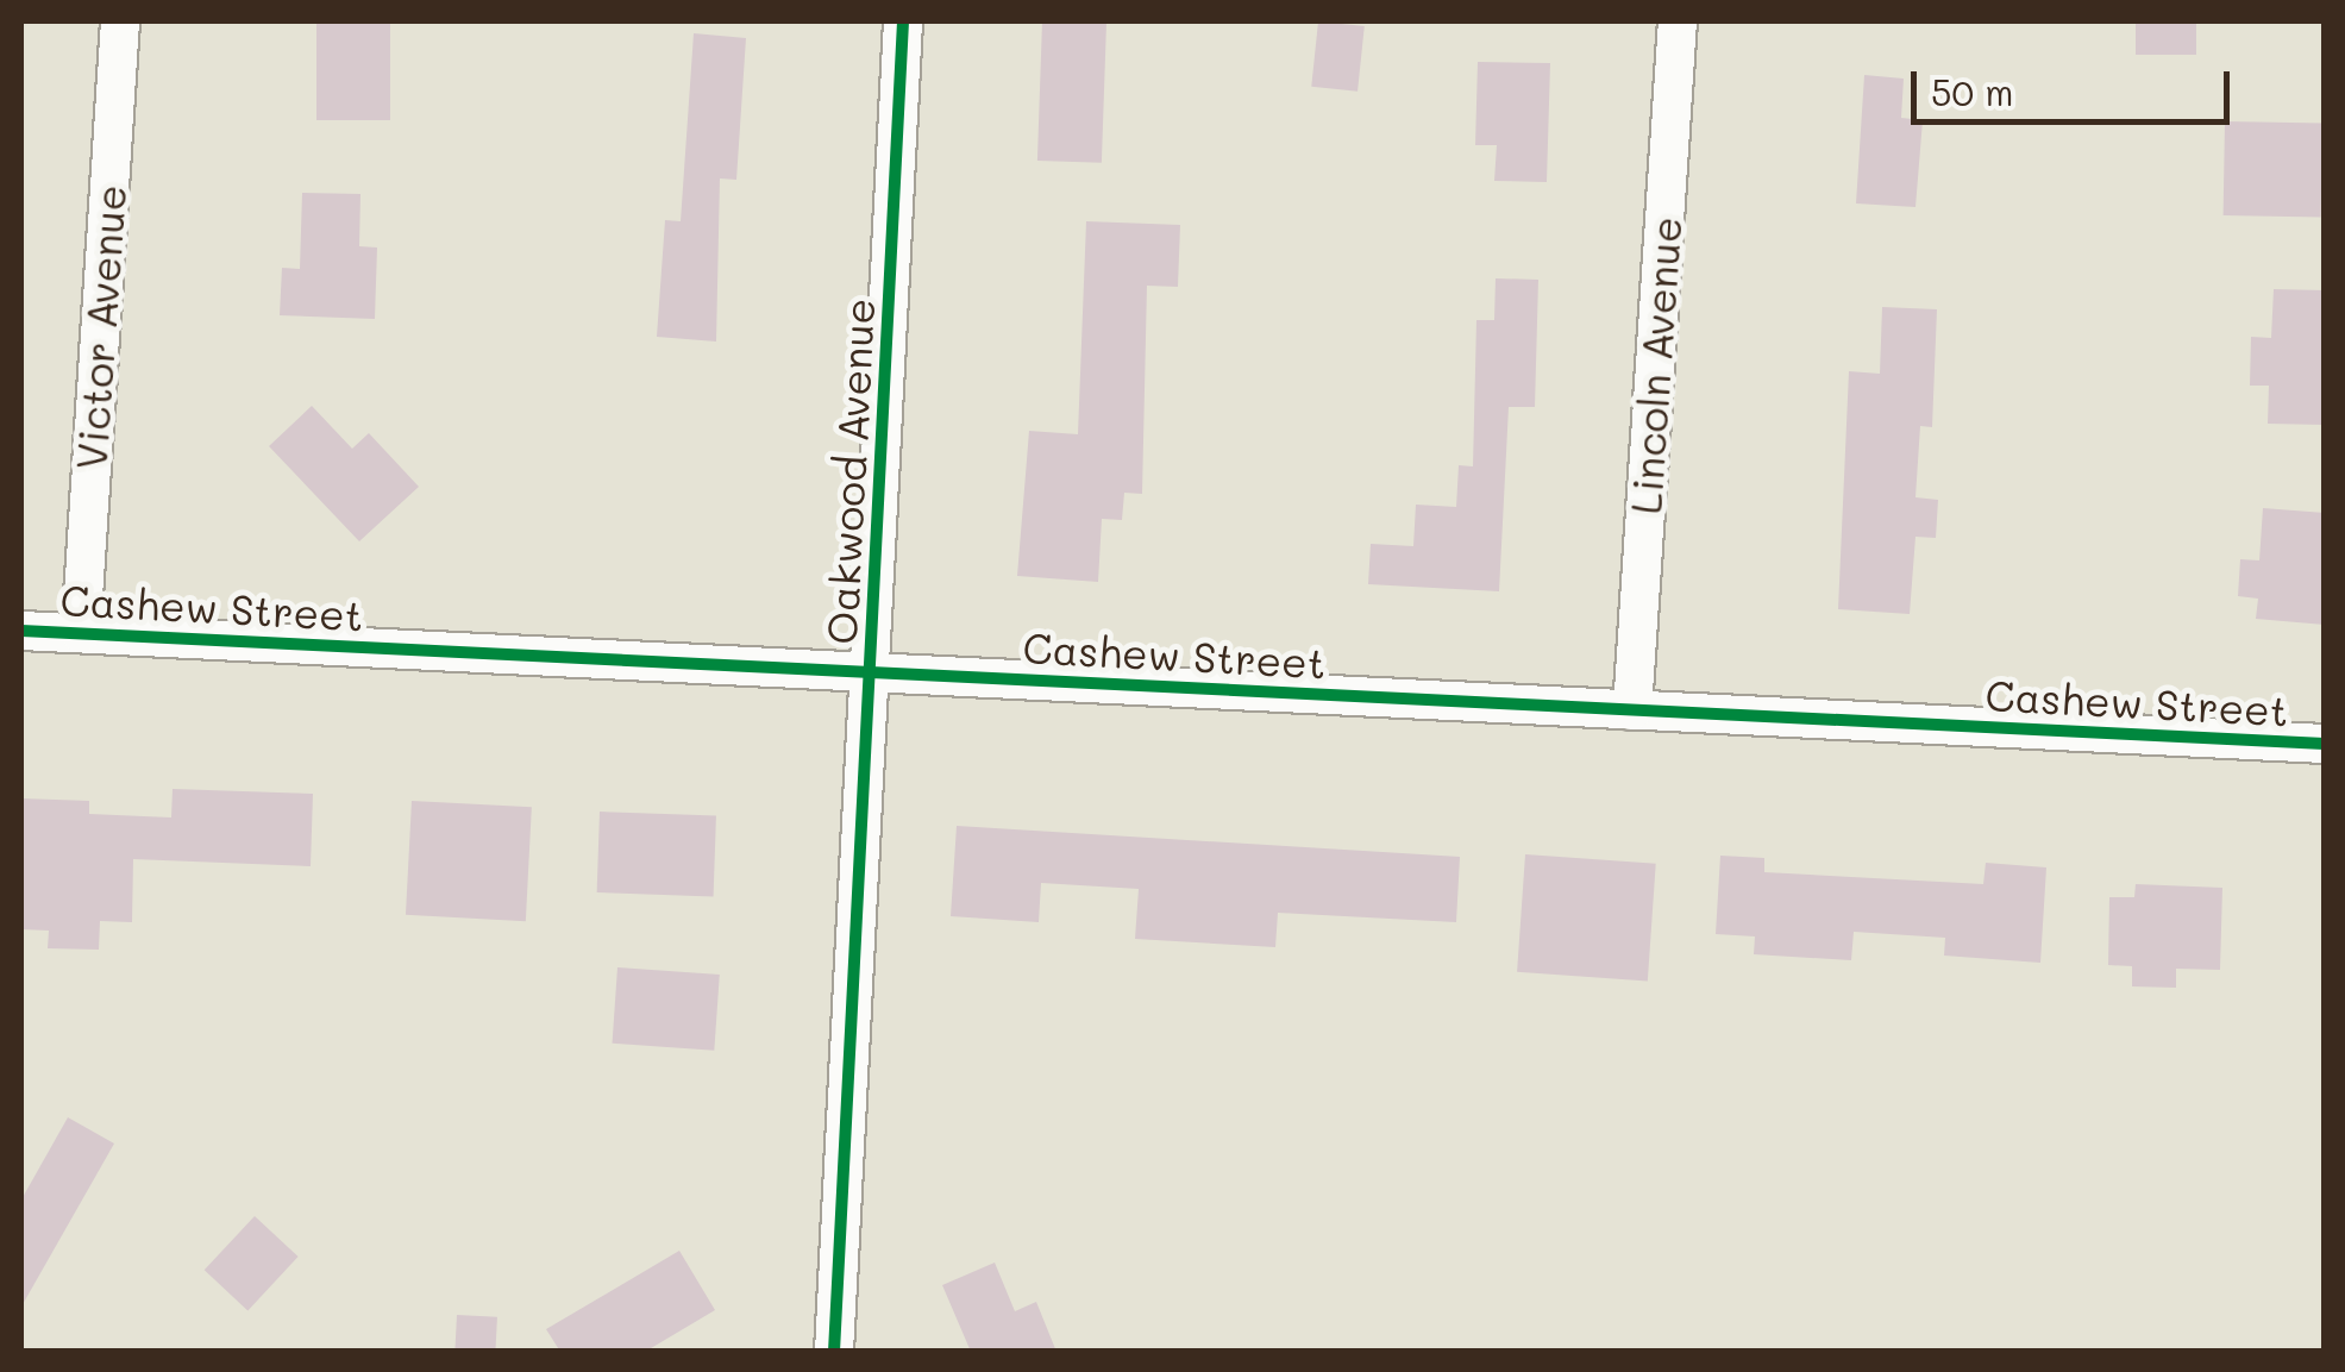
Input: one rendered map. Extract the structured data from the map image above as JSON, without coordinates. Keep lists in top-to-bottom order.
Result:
{
  "streets": {
    "street": [
      "Victor Avenue",
      "Lincoln Avenue",
      "Oakwood Avenue",
      "Cashew Street"
    ]
  },
  "crossings": [
    ["Victor Avenue", "Cashew Street"],
    ["Lincoln Avenue", "Cashew Street"],
    ["Oakwood Avenue", "Cashew Street"]
  ],
  "scale_bar": "50 m"
}
